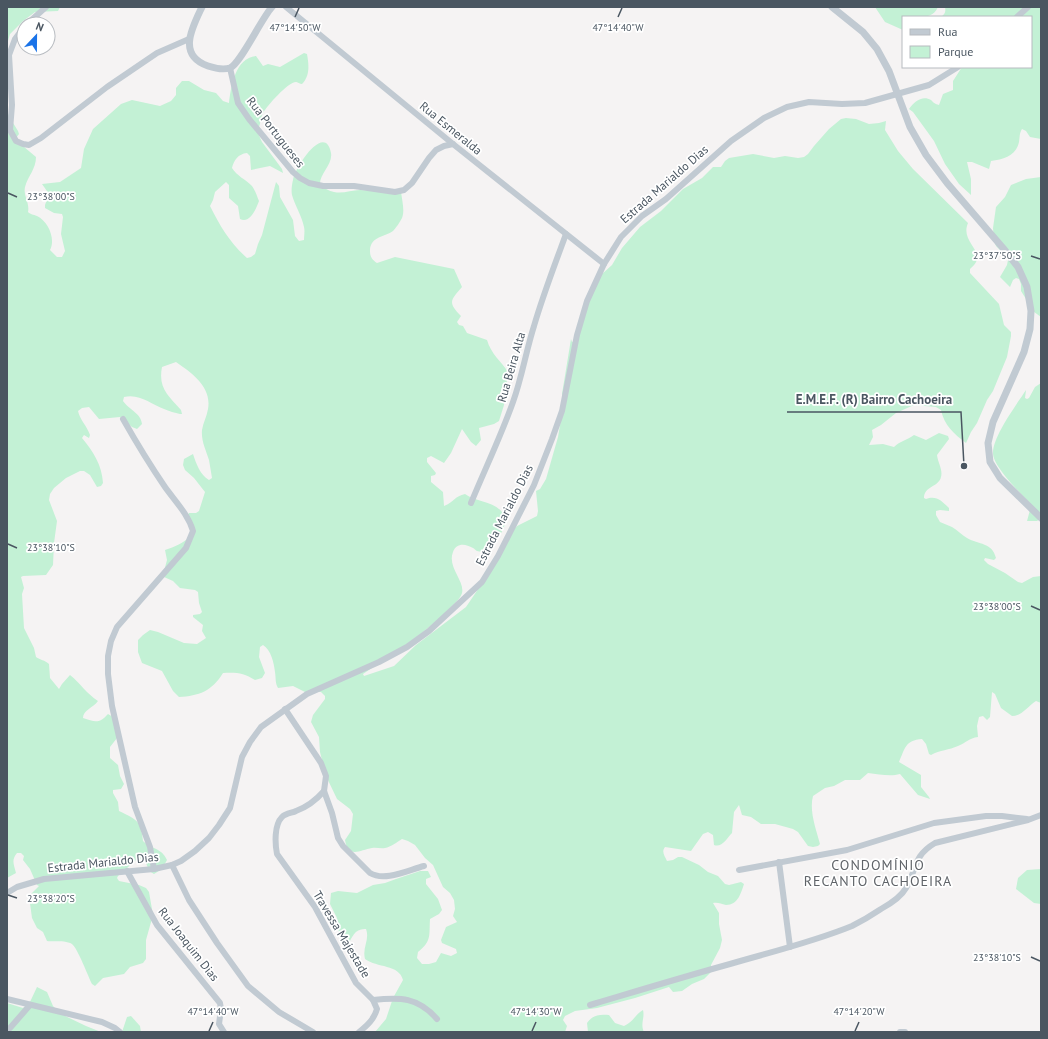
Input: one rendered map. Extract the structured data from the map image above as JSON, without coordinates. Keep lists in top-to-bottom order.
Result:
{
  "streets": {
    "street": [
      "Rua Esmeralda",
      "Rua Portugueses",
      "Estrada Marialdo Dias",
      "Rua Beira Alta",
      "Travessa Majestade",
      "Rua Joaquim Dias"
    ]
  },
  "crossings": [
    ["Rua Esmeralda", "Rua Portugueses"],
    ["Rua Esmeralda", "Estrada Marialdo Dias"],
    ["Rua Esmeralda", "Rua Beira Alta"],
    ["Estrada Marialdo Dias", "Rua Joaquim Dias"]
  ],
  "districts": ["CONDOMÍNIO RECANTO CACHOEIRA"],
  "places": ["E.M.E.F. (R) Bairro Cachoeira"],
  "legend": ["Rua", "Parque"],
  "north": "top",
  "coordinates": [
    "47°14'50\"W",
    "47°14'40\"W",
    "23°38'00\"S",
    "23°37'50\"S",
    "23°38'10\"S",
    "23°38'20\"S",
    "47°14'30\"W",
    "47°14'20\"W"
  ]
}
